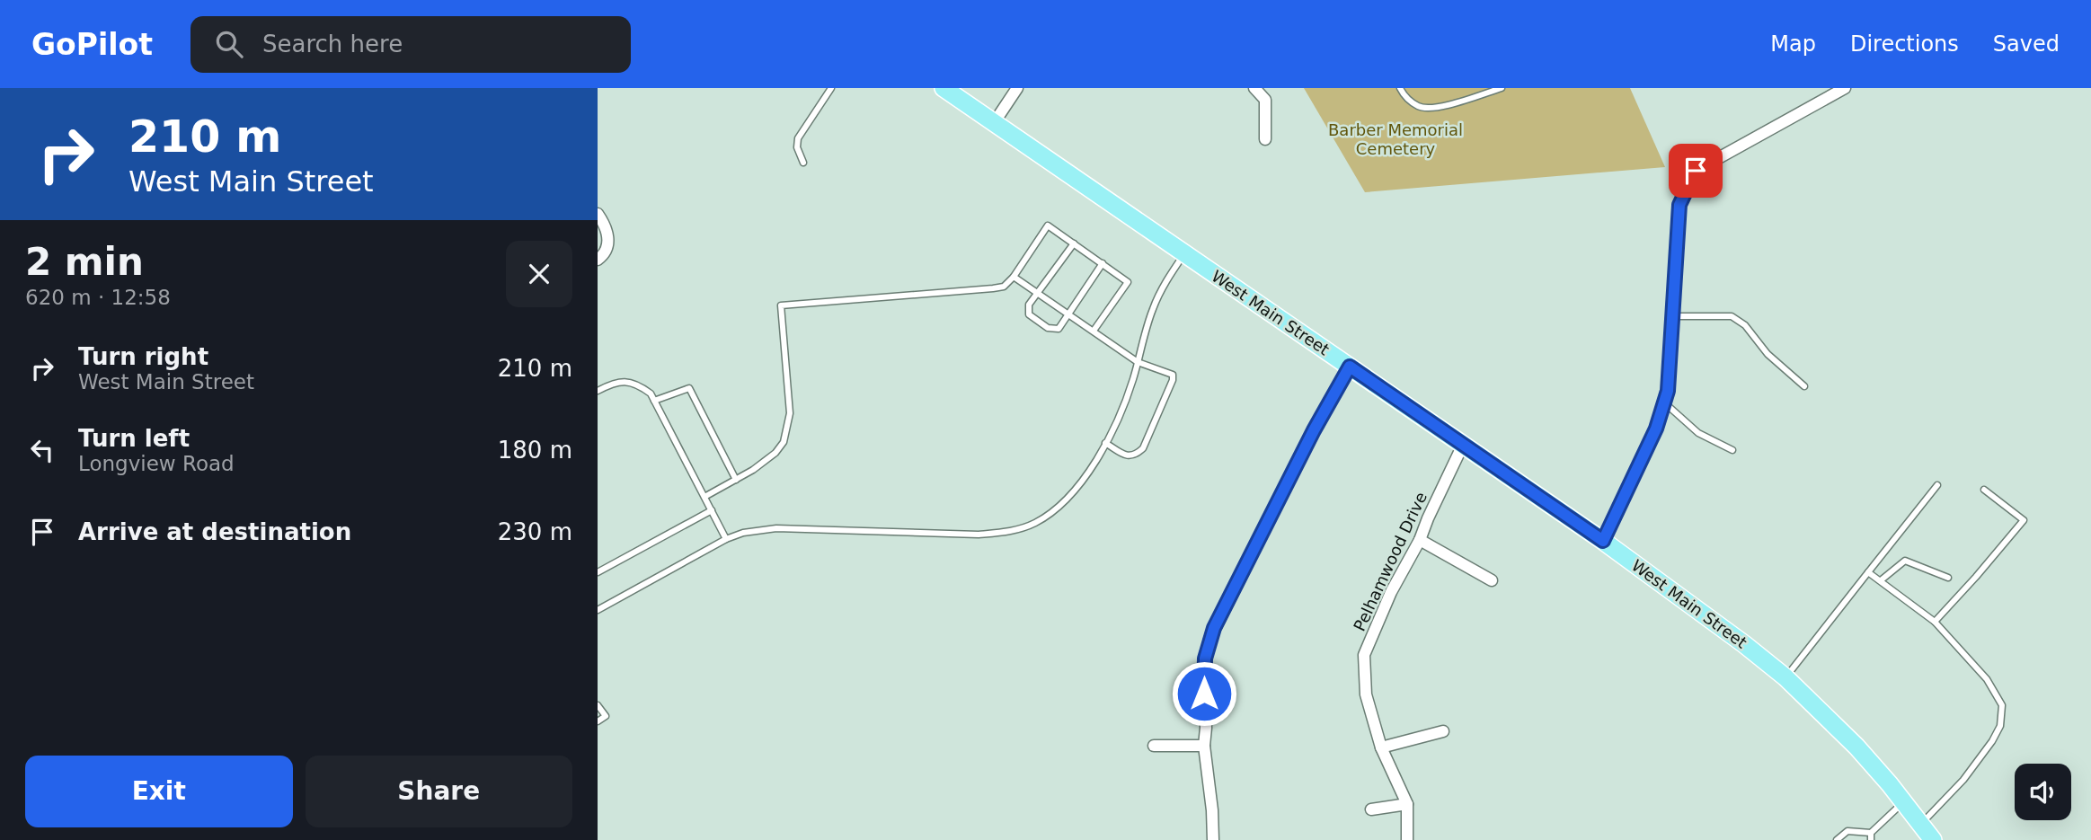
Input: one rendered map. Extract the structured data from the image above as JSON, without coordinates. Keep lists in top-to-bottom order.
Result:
{
  "streets": {
    "main road": ["West Main Street"],
    "street": ["Pelhamwood Drive"]
  },
  "crossings": [
    ["West Main Street", "Pelhamwood Drive"]
  ],
  "parks": ["Barber Memorial Cemetery"],
  "page": {
    "header": "GoPilot",
    "search": "Search here",
    "nav": ["Map", "Directions", "Saved"],
    "turn": ["210 m", "West Main Street"],
    "heading": ["2 min", "620 m · 12:58"],
    "list": [
      {
        "name": "Turn right",
        "note": "West Main Street",
        "value": "210 m"
      },
      {
        "name": "Turn left",
        "note": "Longview Road",
        "value": "180 m"
      },
      {
        "name": "Arrive at destination",
        "value": "230 m"
      }
    ],
    "buttons": ["Exit", "Share"]
  }
}
